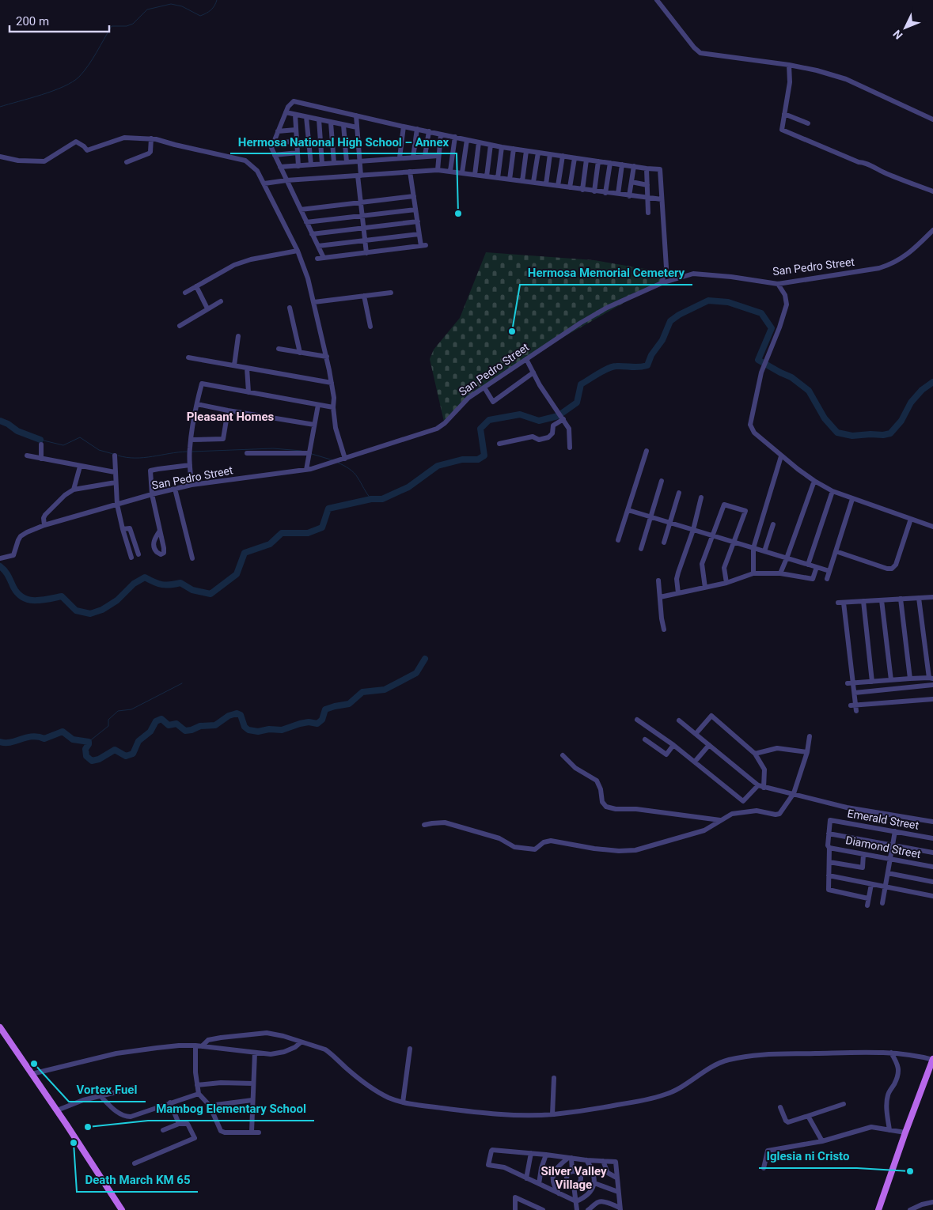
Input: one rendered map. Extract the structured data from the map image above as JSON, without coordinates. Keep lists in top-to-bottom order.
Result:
{
  "streets": {
    "street": ["San Pedro Street", "Emerald Street", "Diamond Street"]
  },
  "districts": ["Pleasant Homes", "Silver Valley Village"],
  "places": [
    "Hermosa National High School – Annex",
    "Hermosa Memorial Cemetery",
    "Vortex Fuel",
    "Mambog Elementary School",
    "Death March KM 65",
    "Iglesia ni Cristo"
  ],
  "scale_bar": "200 m",
  "north": "bottom left"
}
